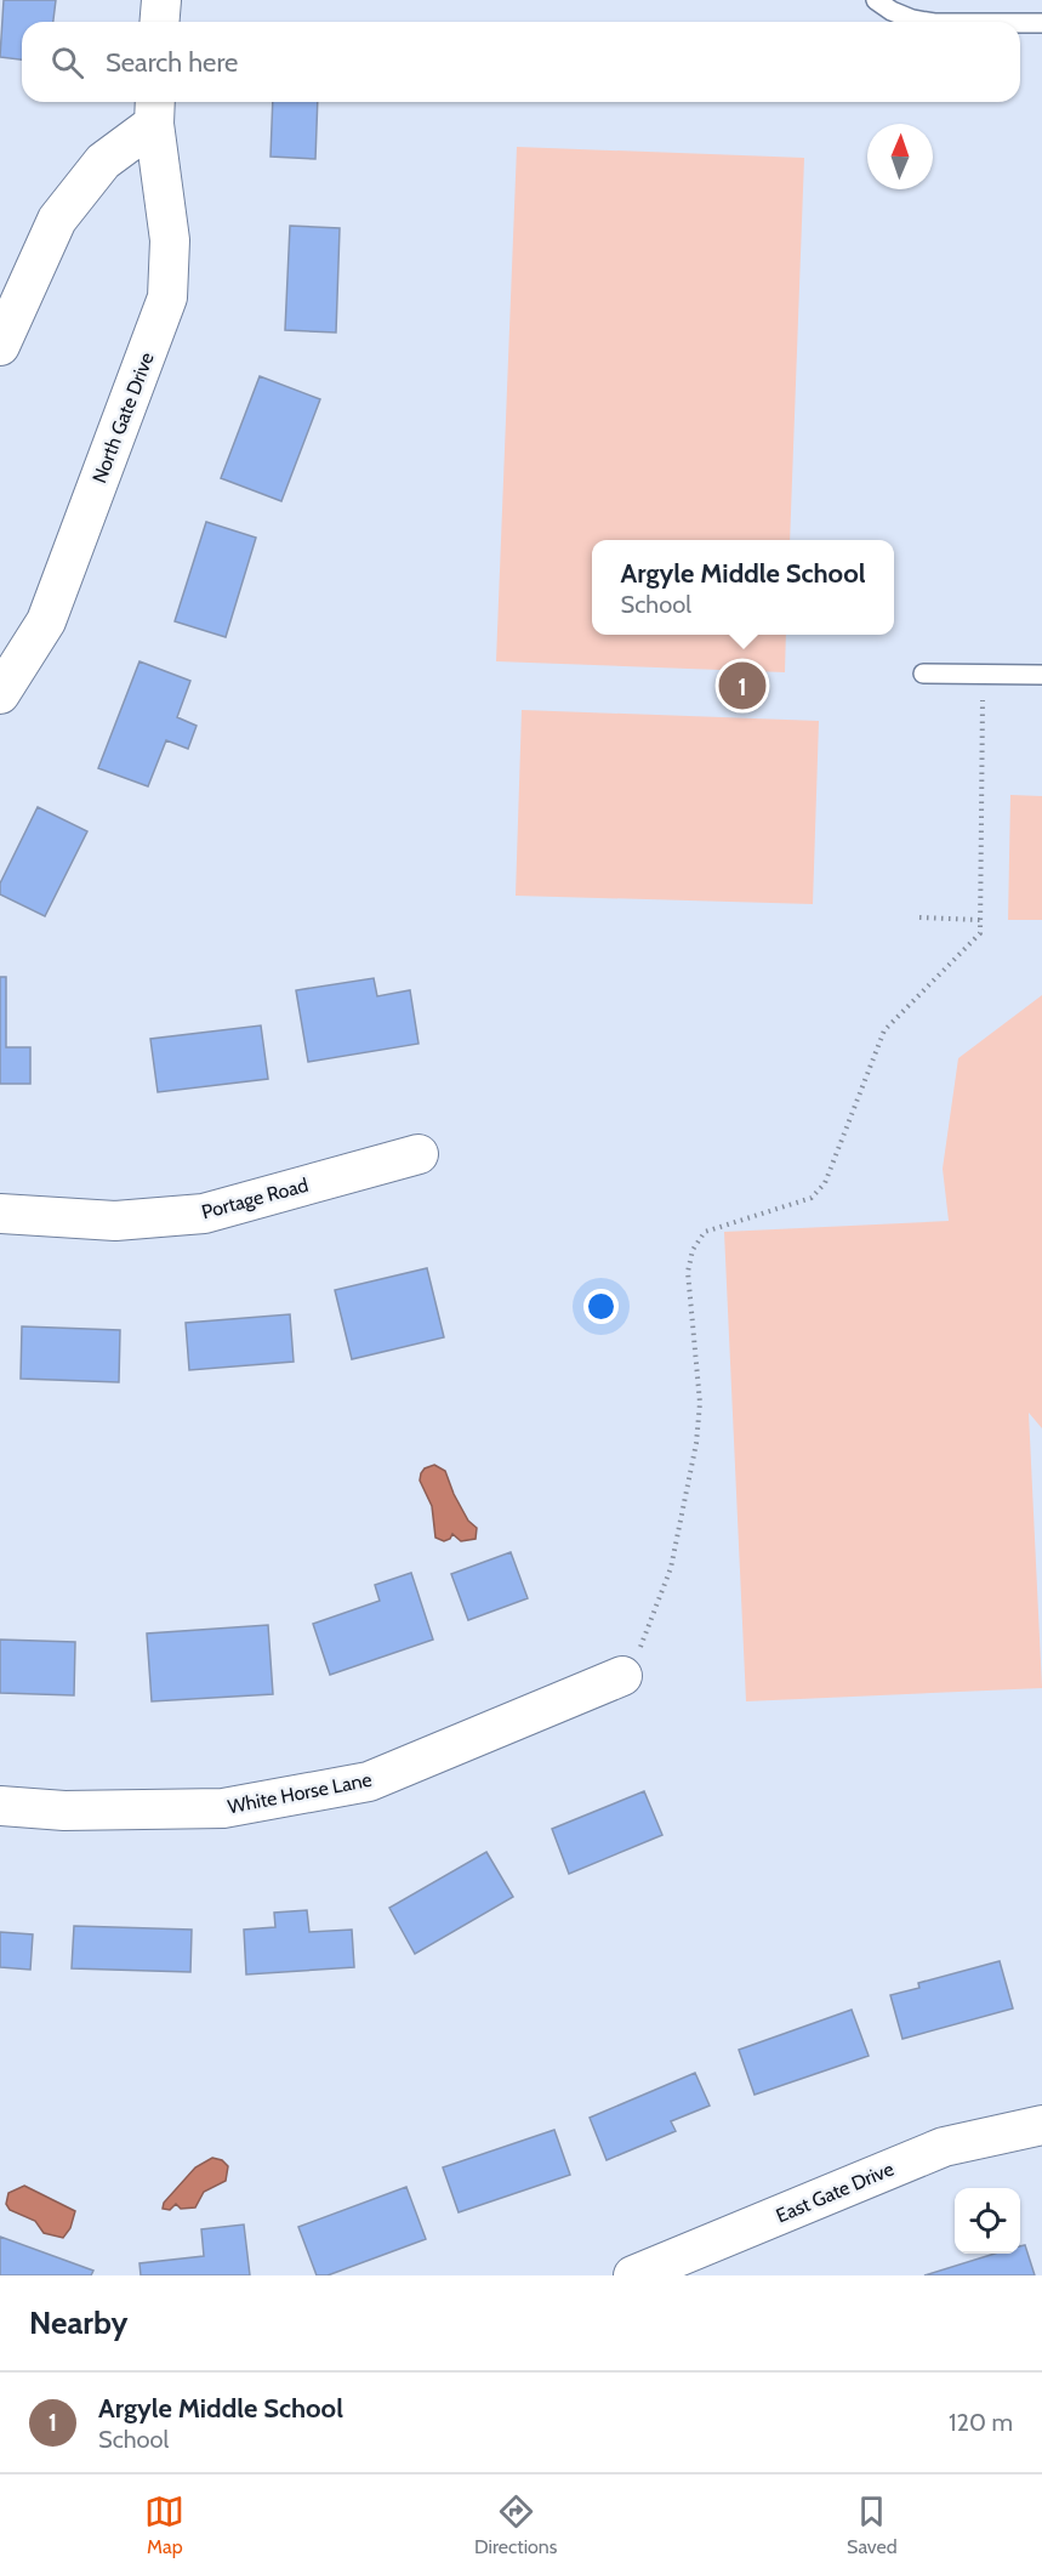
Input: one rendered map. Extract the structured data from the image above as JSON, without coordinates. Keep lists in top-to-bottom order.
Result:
{
  "streets": {
    "street": [
      "North Gate Drive",
      "Portage Road",
      "White Horse Lane",
      "East Gate Drive"
    ]
  },
  "north": "top",
  "page": {
    "search": "Search here",
    "popup": ["Argyle Middle School", "School"],
    "pins": "1",
    "heading": "Nearby",
    "list": [
      {
        "mark": "1",
        "name": "Argyle Middle School",
        "note": "School",
        "value": "120 m"
      }
    ],
    "nav": ["Map", "Directions", "Saved"]
  }
}
